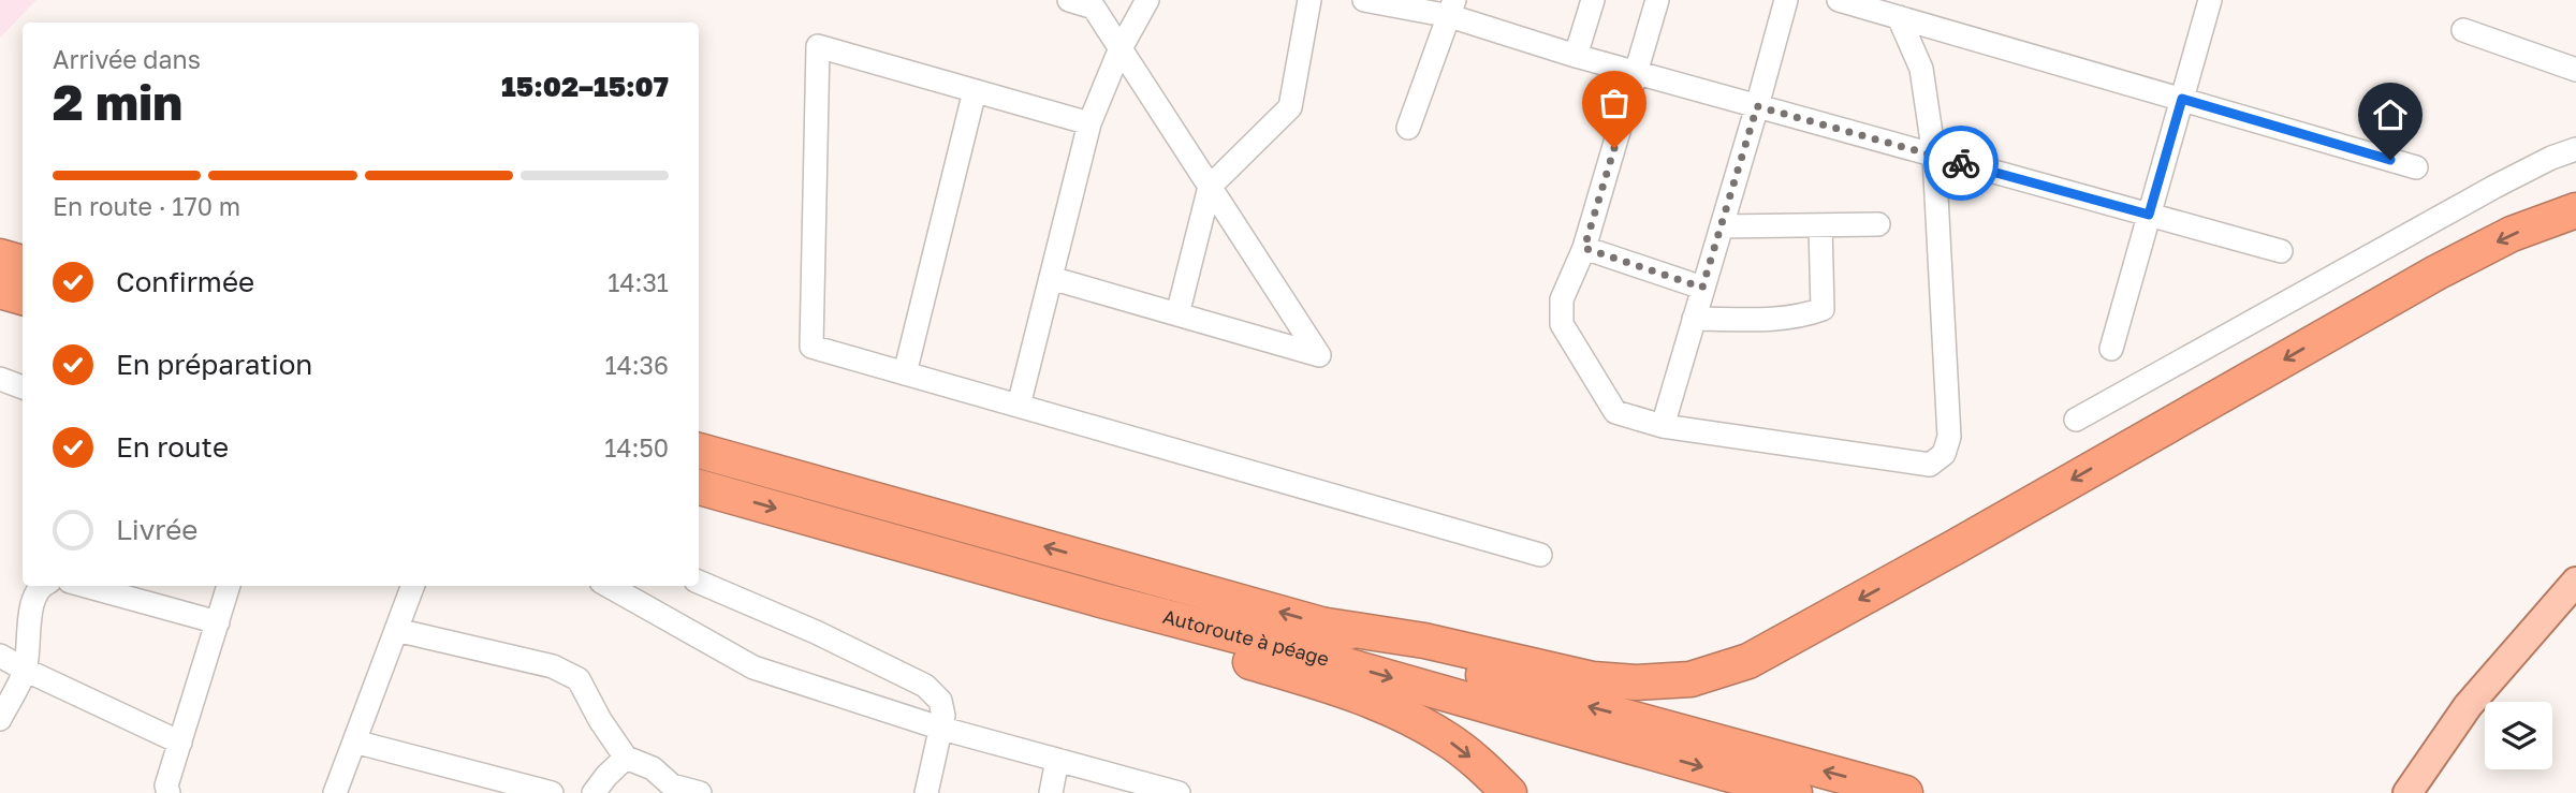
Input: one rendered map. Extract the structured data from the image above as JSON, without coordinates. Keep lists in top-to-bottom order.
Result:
{
  "streets": {
    "highway": ["Autoroute à péage"]
  },
  "page": {
    "heading": ["2 min", "Arrivée dans", "15:02–15:07"],
    "bar": "En route · 170 m",
    "list": [
      ["Confirmée", "14:31"],
      ["En préparation", "14:36"],
      ["En route", "14:50"],
      "Livrée"
    ]
  }
}
